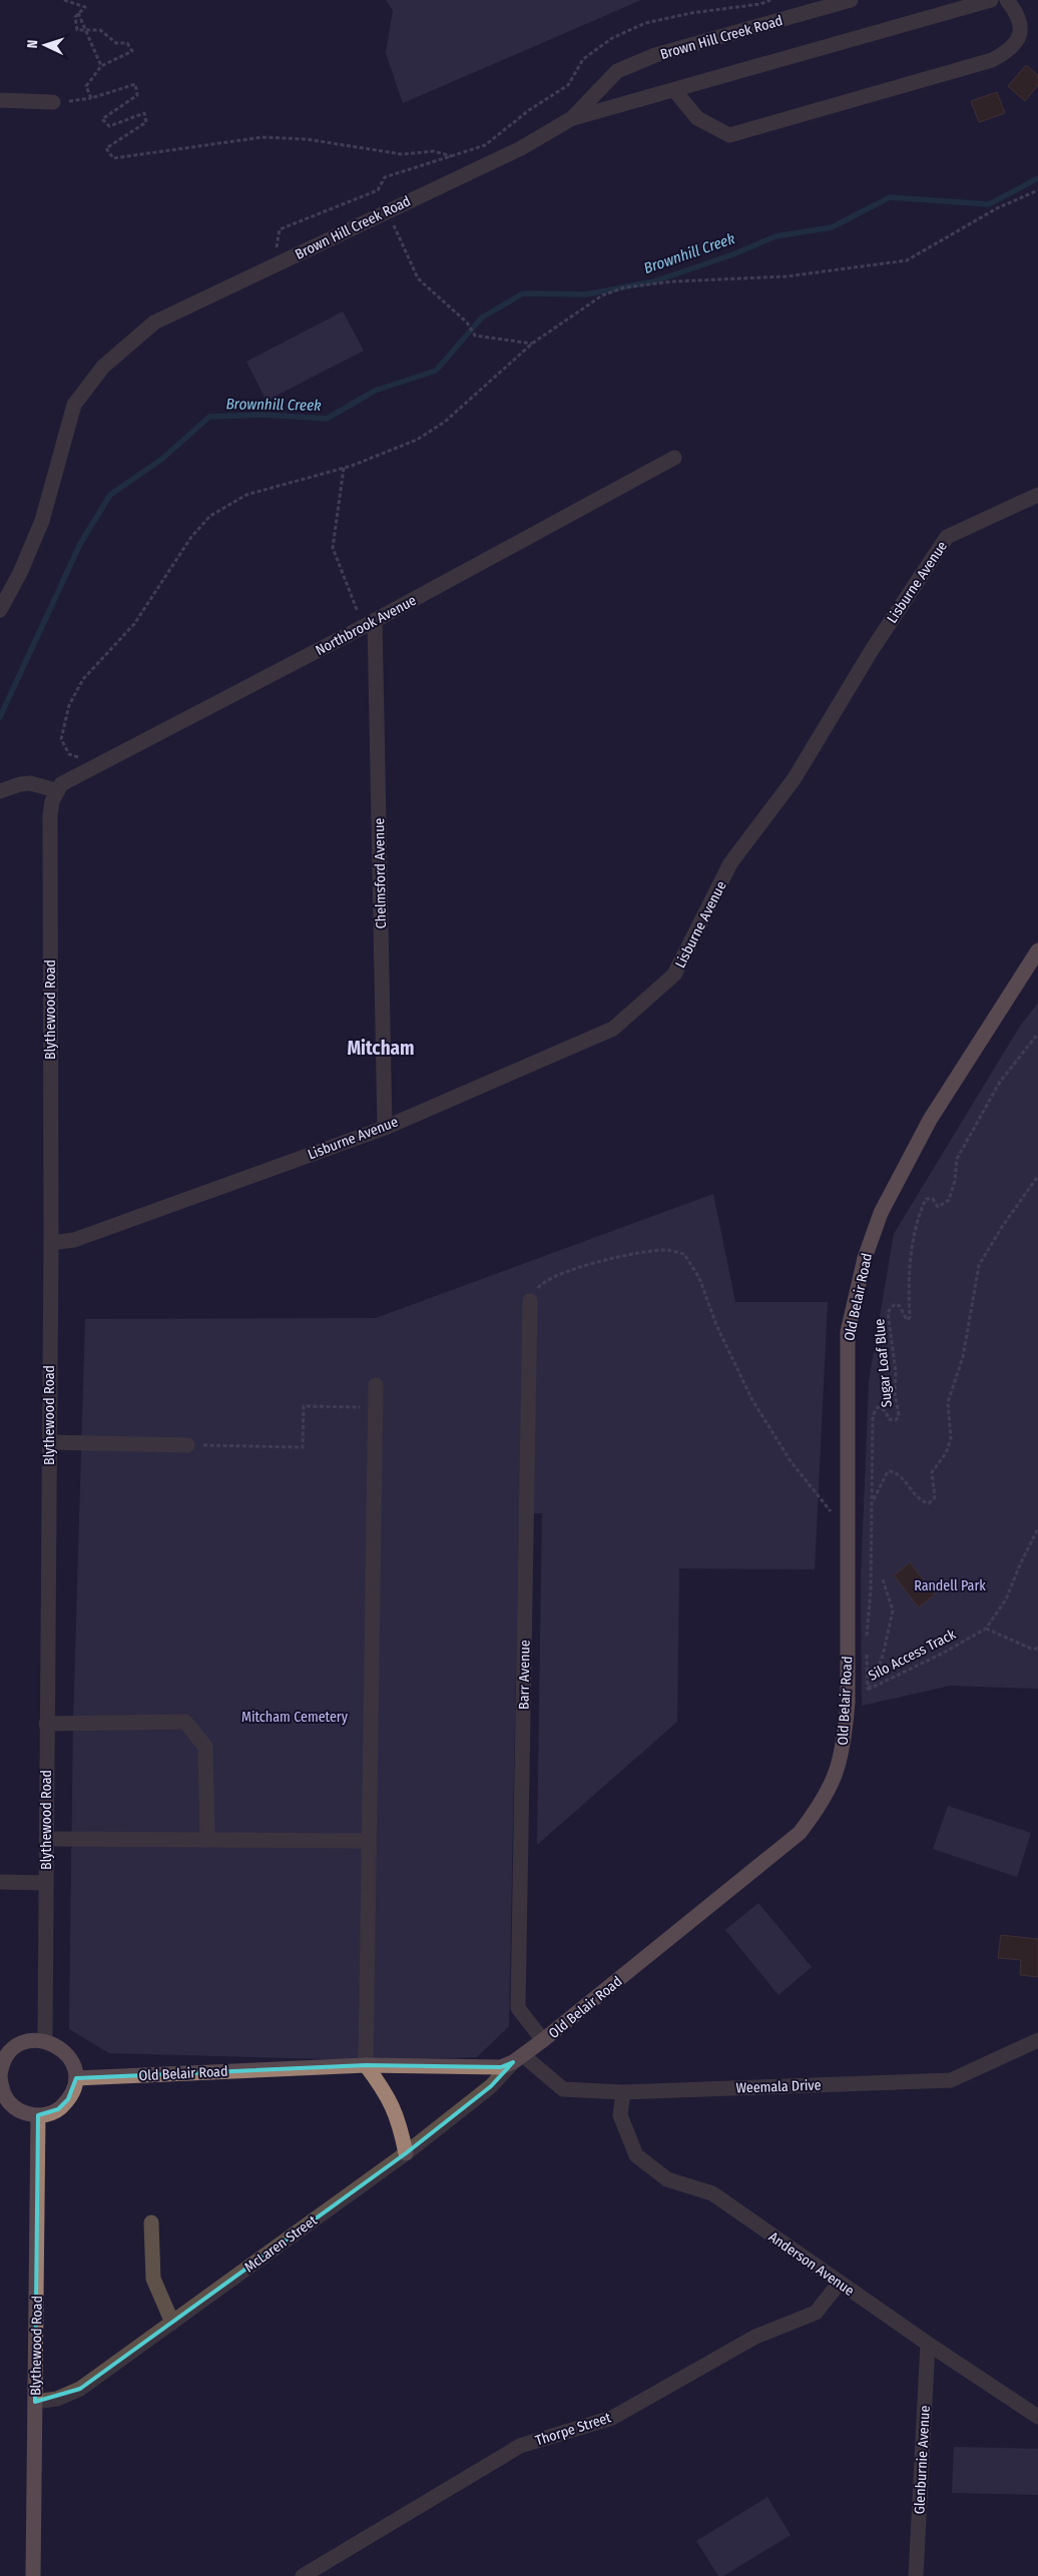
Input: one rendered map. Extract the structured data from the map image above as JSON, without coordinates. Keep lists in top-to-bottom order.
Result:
{
  "streets": {
    "main road": ["Blythewood Road", "Old Belair Road"],
    "street": [
      "Brown Hill Creek Road",
      "Lisburne Avenue",
      "Northbrook Avenue",
      "Chelmsford Avenue",
      "Barr Avenue",
      "Weemala Drive",
      "McLaren Street",
      "Anderson Avenue",
      "Thorpe Street",
      "Glenburnie Avenue"
    ],
    "path": ["Sugar Loaf Blue", "Silo Access Track"]
  },
  "crossings": [
    ["Lisburne Avenue", "Chelmsford Avenue"],
    ["Lisburne Avenue", "Blythewood Road"],
    ["Northbrook Avenue", "Chelmsford Avenue"],
    ["Northbrook Avenue", "Blythewood Road"],
    ["Blythewood Road", "Old Belair Road"],
    ["Blythewood Road", "McLaren Street"],
    ["Old Belair Road", "Silo Access Track"],
    ["Old Belair Road", "Barr Avenue"],
    ["Old Belair Road", "Weemala Drive"],
    ["Old Belair Road", "McLaren Street"],
    ["Weemala Drive", "McLaren Street"],
    ["Weemala Drive", "Anderson Avenue"],
    ["Anderson Avenue", "Thorpe Street"],
    ["Anderson Avenue", "Glenburnie Avenue"]
  ],
  "districts": ["Mitcham"],
  "water": ["Brownhill Creek"],
  "parks": ["Randell Park", "Mitcham Cemetery"],
  "north": "left"
}
